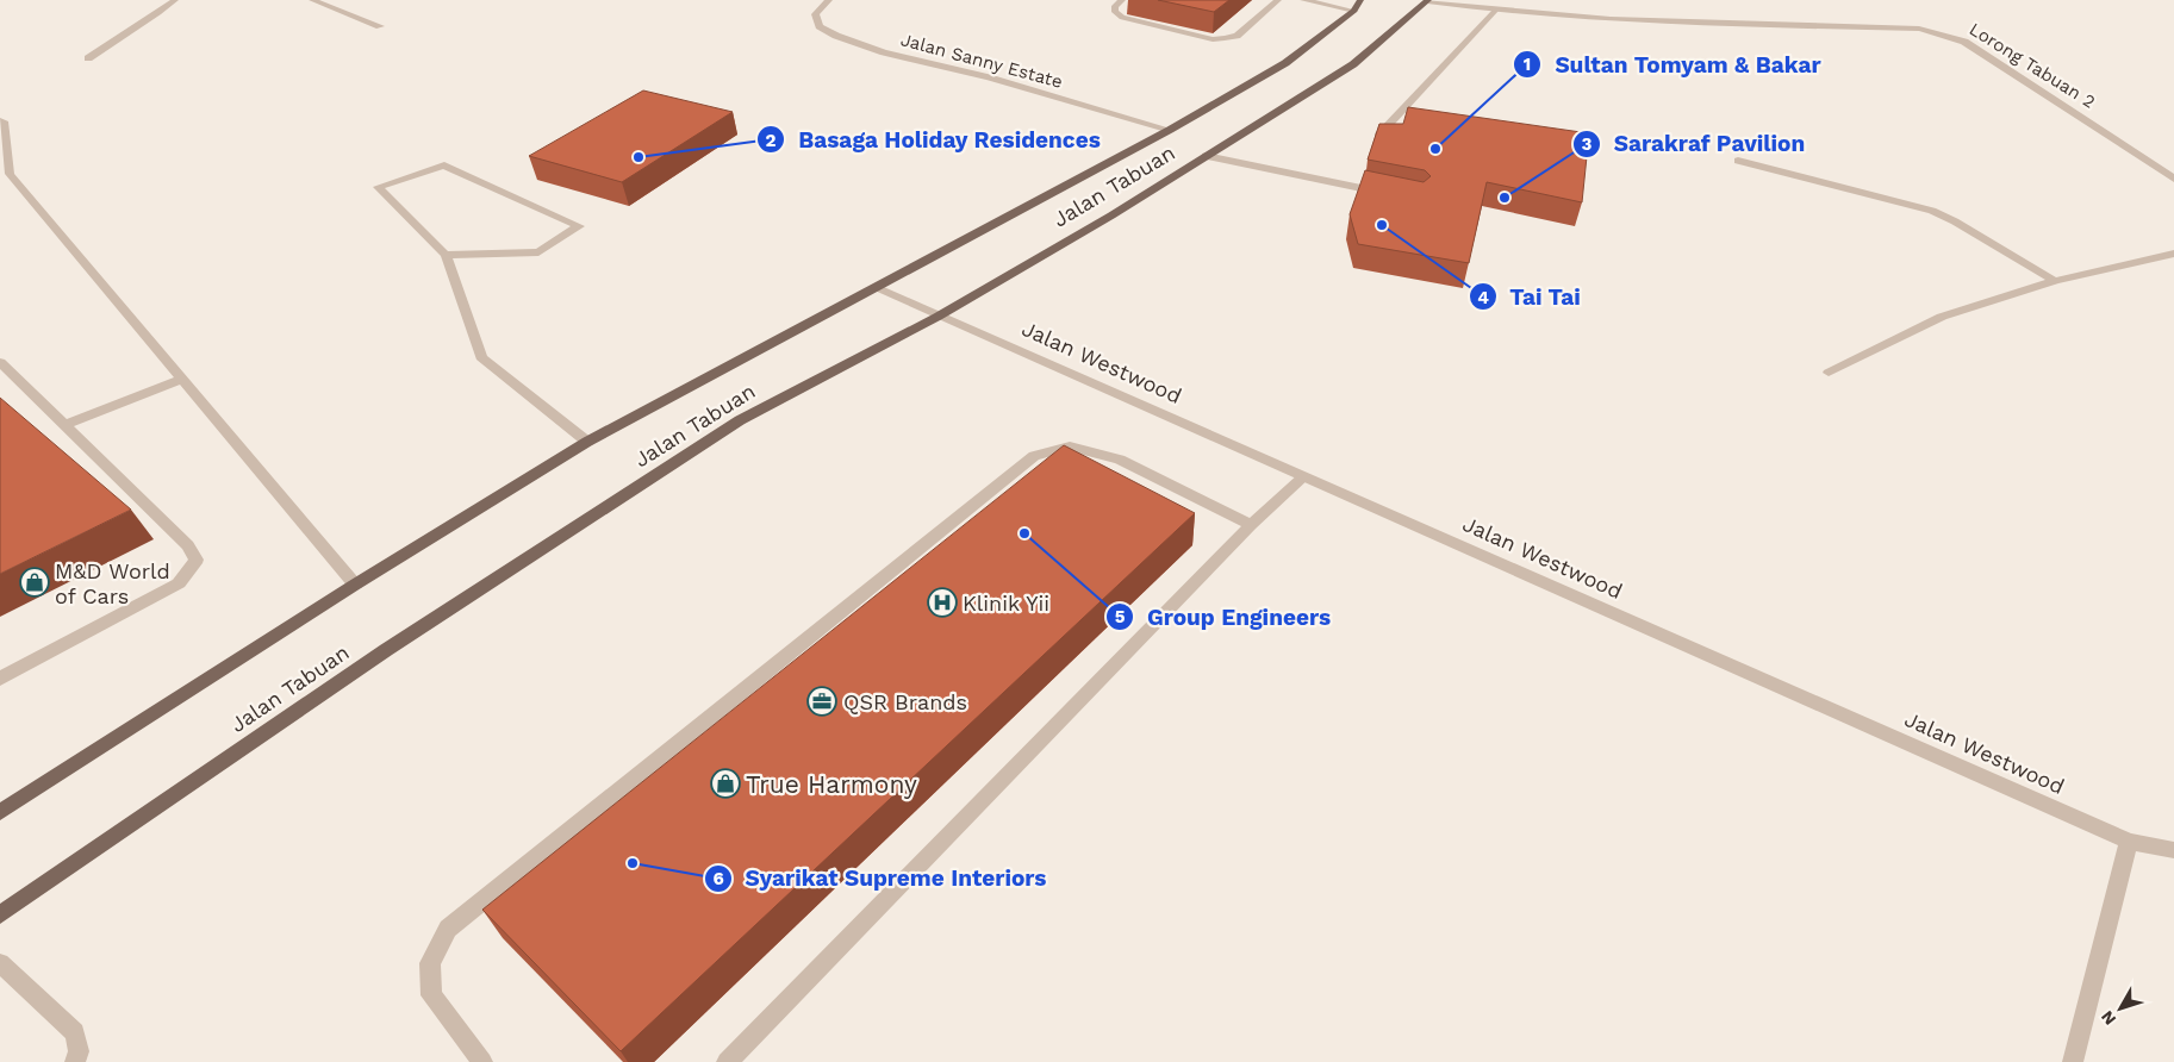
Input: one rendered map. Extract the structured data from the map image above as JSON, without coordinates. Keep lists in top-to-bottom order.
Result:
{
  "streets": {
    "main road": ["Jalan Tabuan"],
    "street": ["Jalan Sanny Estate", "Lorong Tabuan 2", "Jalan Westwood"]
  },
  "crossings": [
    ["Jalan Sanny Estate", "Jalan Tabuan"],
    ["Lorong Tabuan 2", "Jalan Tabuan"],
    ["Jalan Tabuan", "Jalan Westwood"]
  ],
  "places": {
    "other": [
      "Sultan Tomyam & Bakar",
      "Basaga Holiday Residences",
      "Sarakraf Pavilion",
      "Tai Tai",
      "Group Engineers",
      "Syarikat Supreme Interiors"
    ],
    "shop": ["M&D World of Cars", "True Harmony"],
    "hospital": ["Klinik Yii"],
    "office": ["QSR Brands"]
  },
  "north": "bottom left"
}
